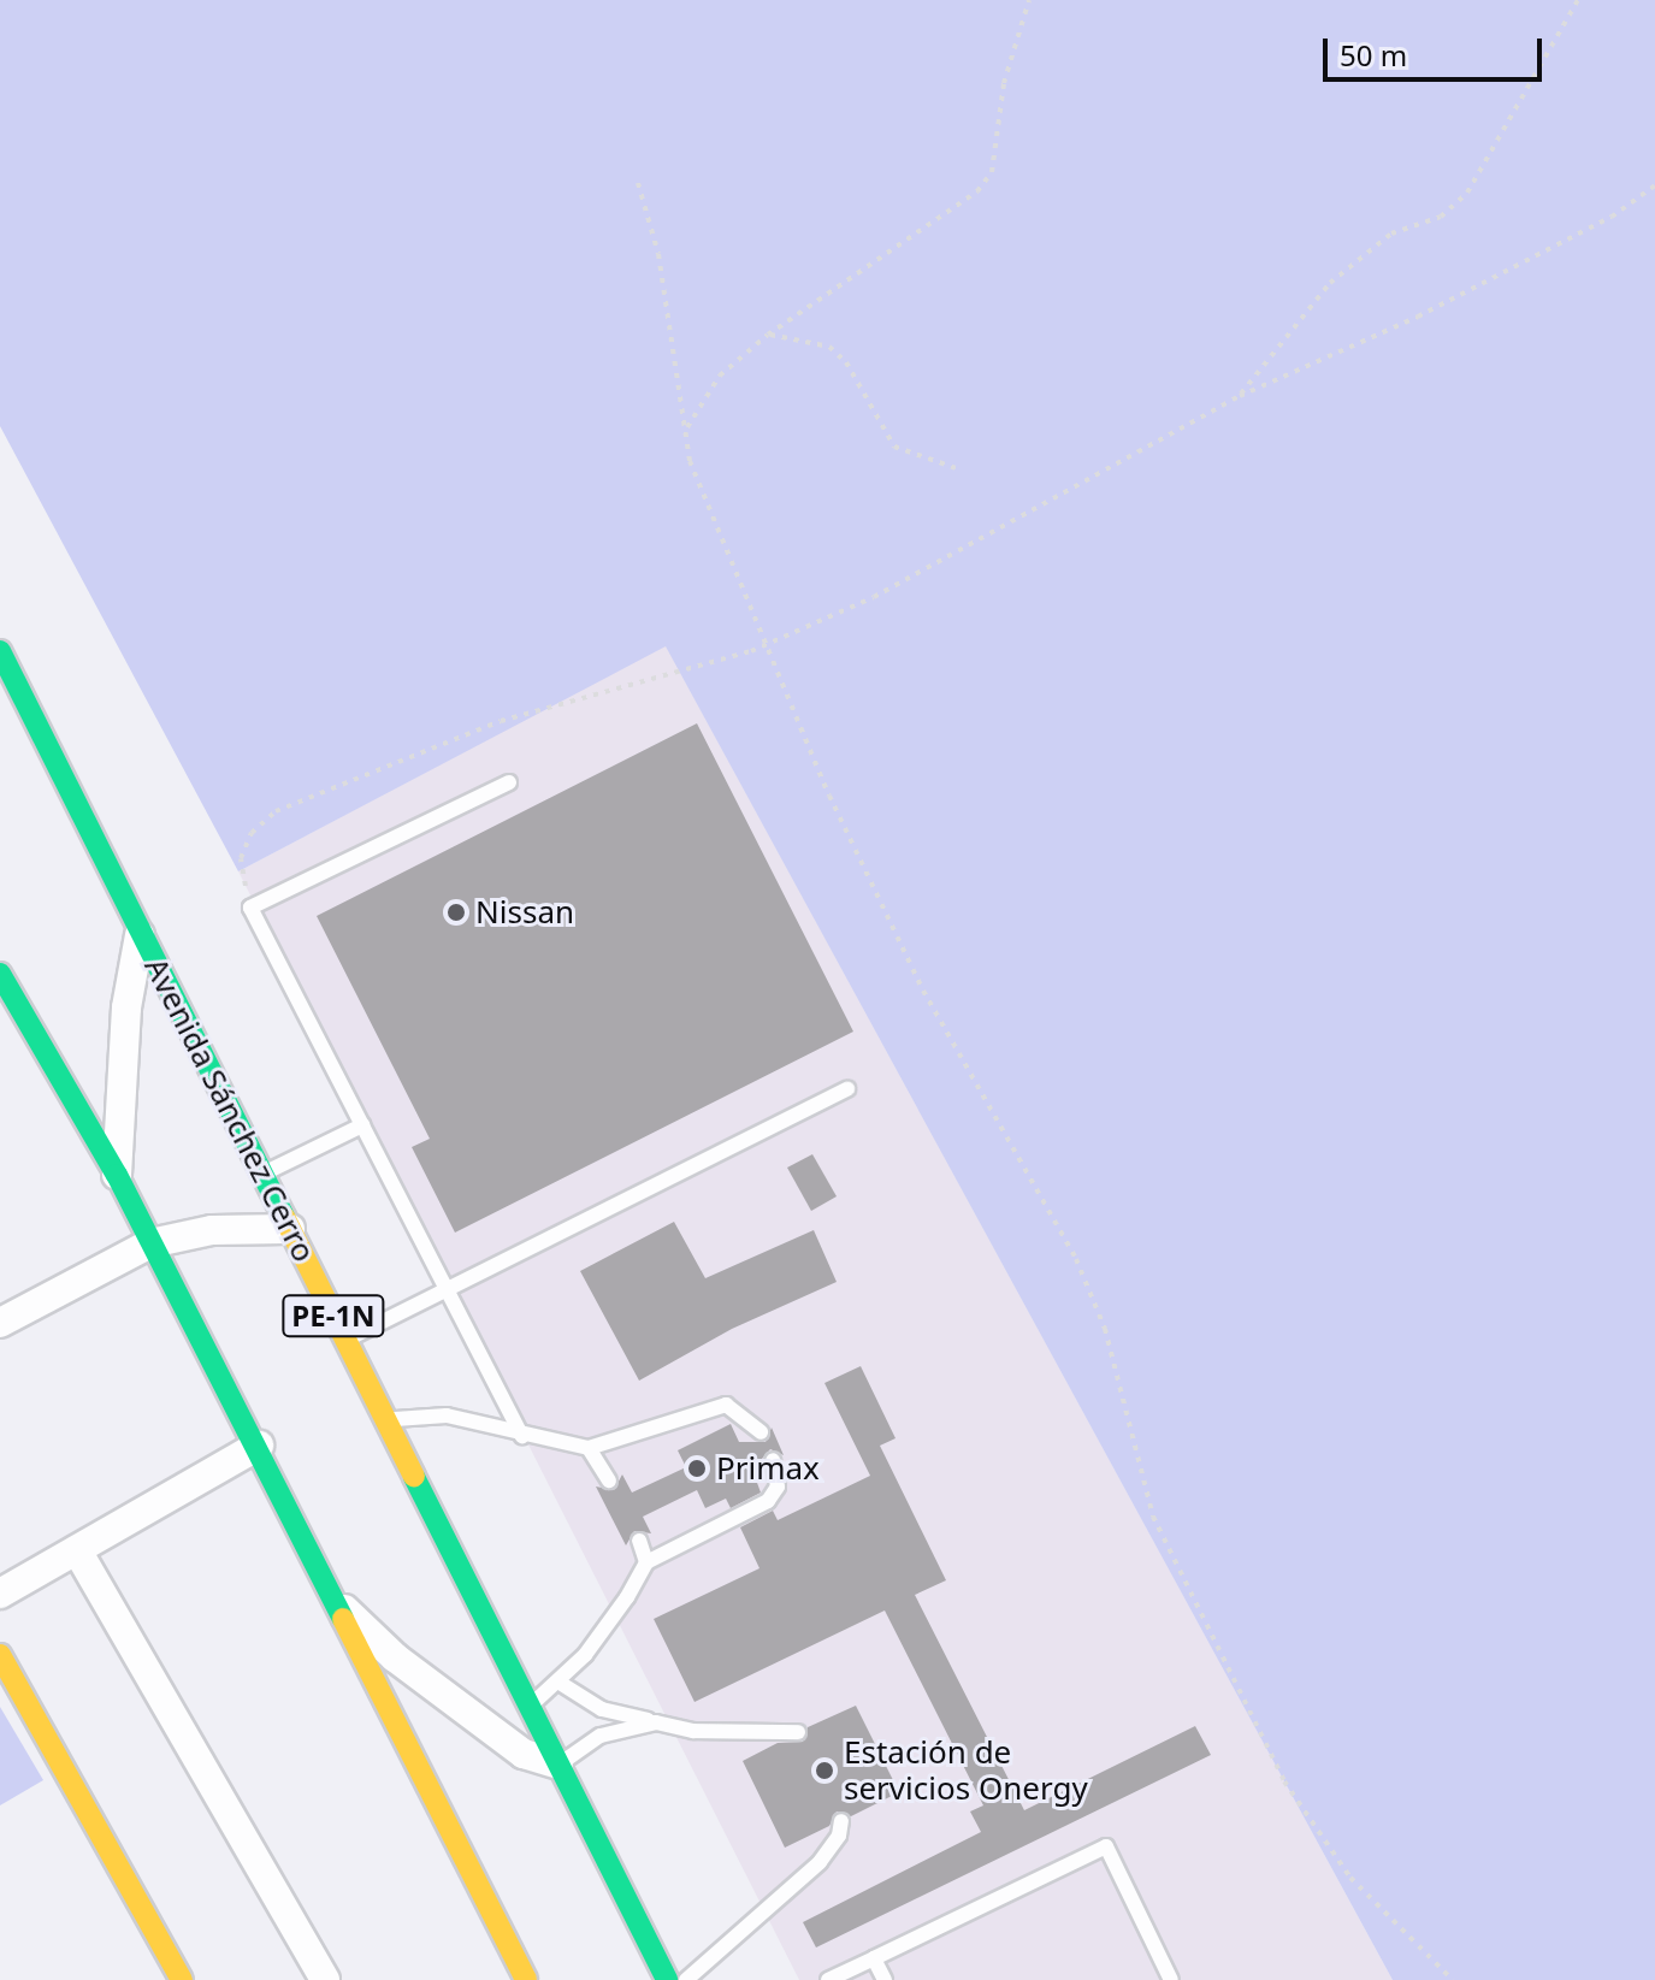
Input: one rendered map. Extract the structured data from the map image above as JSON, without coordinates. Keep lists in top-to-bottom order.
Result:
{
  "streets": {
    "main road": ["Avenida Sánchez Cerro", "PE-1N"]
  },
  "places": ["Nissan", "Primax", "Estación de servicios Onergy"],
  "scale_bar": "50 m"
}
